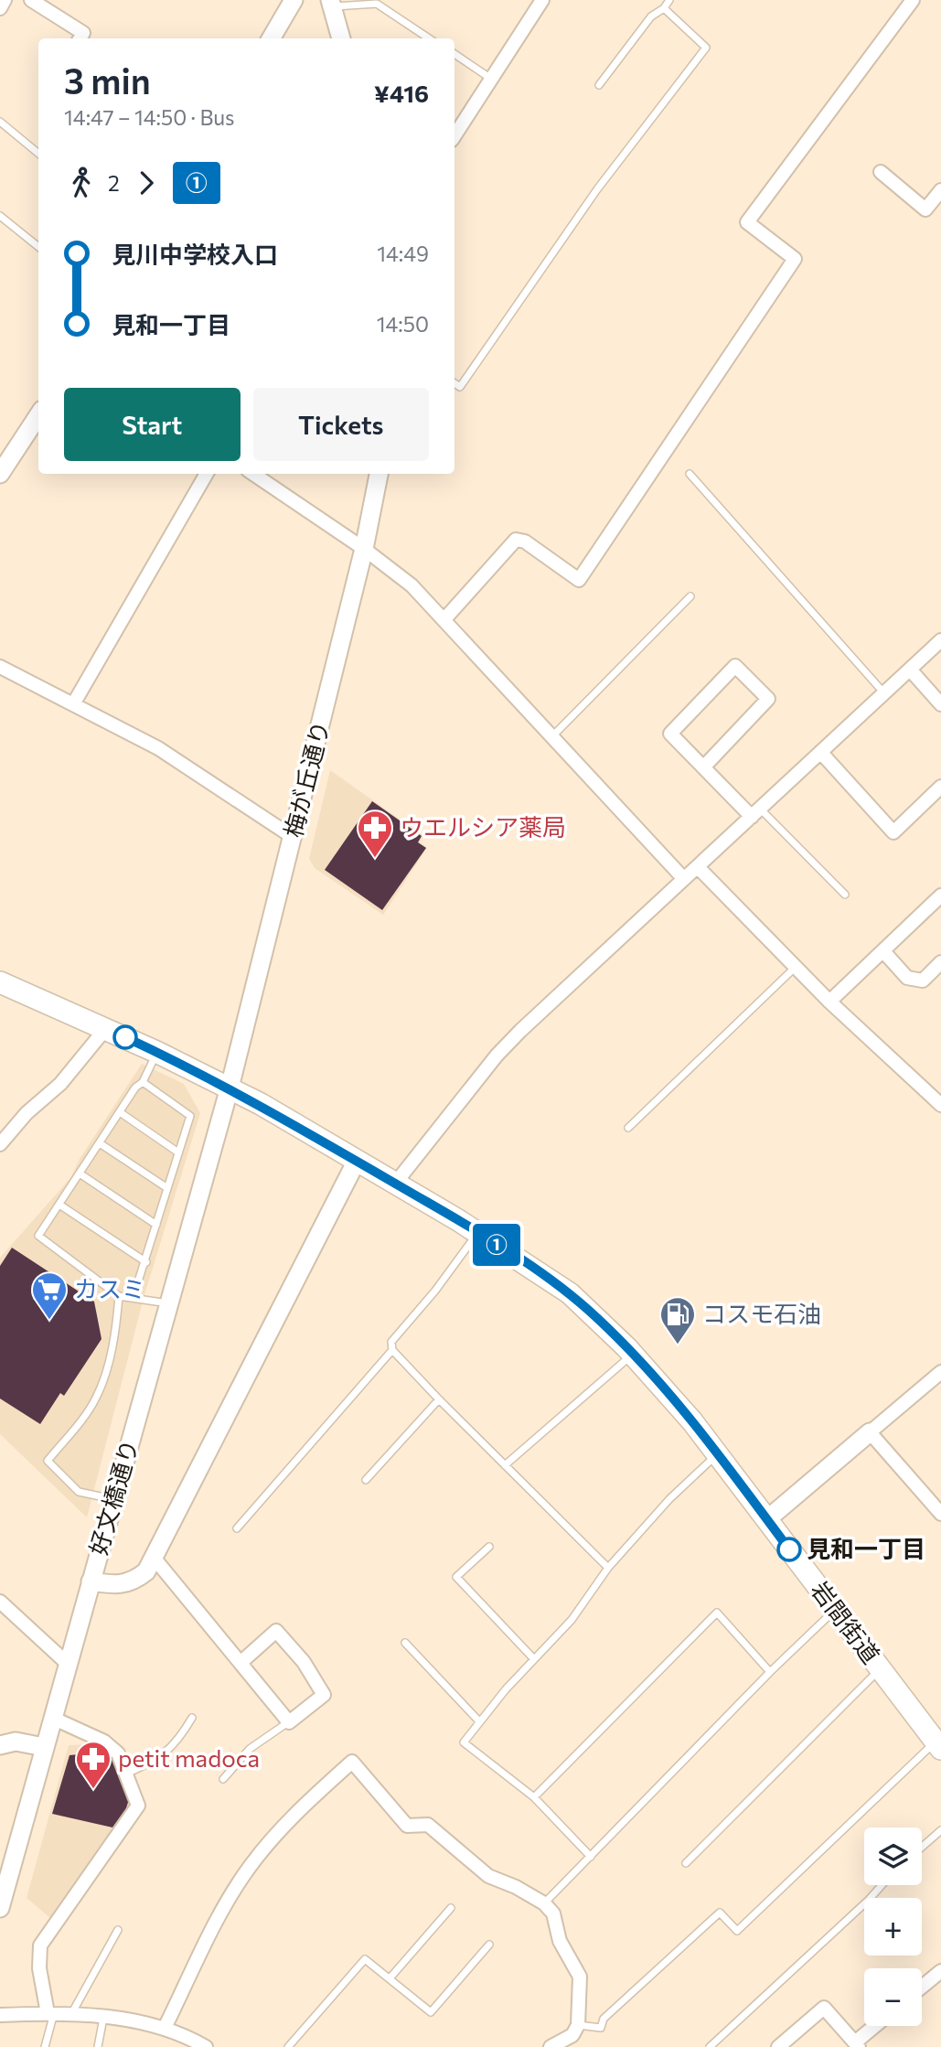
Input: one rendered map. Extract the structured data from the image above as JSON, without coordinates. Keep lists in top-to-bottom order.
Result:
{
  "streets": {
    "main road": ["岩間街道"],
    "street": ["梅が丘通り", "好文橋通り"]
  },
  "crossings": [
    ["梅が丘通り", "好文橋通り"],
    ["梅が丘通り", "岩間街道"],
    ["好文橋通り", "岩間街道"]
  ],
  "places": {
    "pharmacy": ["ウエルシア薬局", "petit madoca"],
    "supermarket": ["カスミ"],
    "fuel station": ["コスモ石油"],
    "other": ["見和一丁目"]
  },
  "lines": ["bus line ①"],
  "page": {
    "on_map": "①",
    "heading": ["3 min", "14:47 – 14:50 · Bus", "¥416"],
    "legs": ["2", "①"],
    "list": [
      {
        "name": "見川中学校入口",
        "value": "14:49"
      },
      {
        "name": "見和一丁目",
        "value": "14:50"
      }
    ],
    "buttons": ["Start", "Tickets"],
    "map_buttons": ["+", "−"]
  }
}
